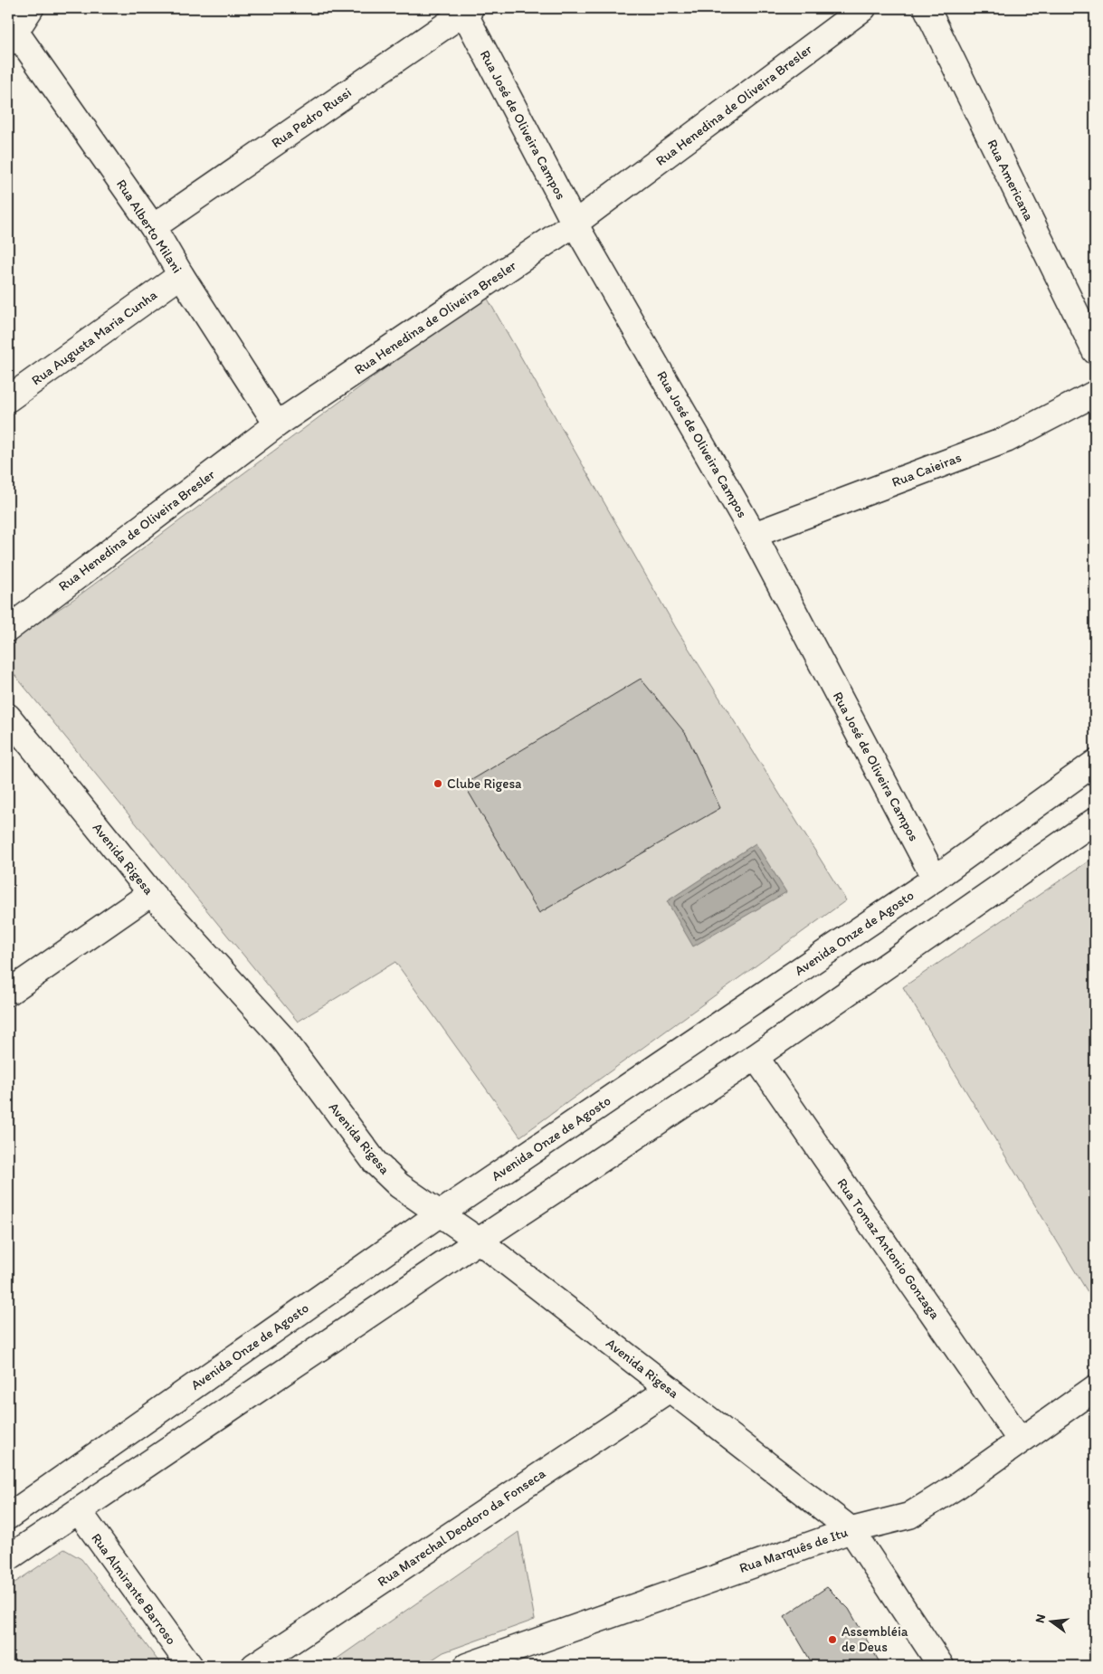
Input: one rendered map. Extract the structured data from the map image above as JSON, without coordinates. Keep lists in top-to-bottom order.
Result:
{
  "streets": {
    "street": [
      "Rua Henedina de Oliveira Bresler",
      "Rua Pedro Russi",
      "Rua José de Oliveira Campos",
      "Rua Americana",
      "Rua Alberto Milani",
      "Rua Augusta Maria Cunha",
      "Rua Caieiras",
      "Avenida Rigesa",
      "Avenida Onze de Agosto",
      "Rua Tomaz Antonio Gonzaga",
      "Rua Marechal Deodoro da Fonseca",
      "Rua Marquês de Itu",
      "Rua Almirante Barroso"
    ]
  },
  "crossings": [
    ["Rua Henedina de Oliveira Bresler", "Rua José de Oliveira Campos"],
    ["Rua Henedina de Oliveira Bresler", "Rua Alberto Milani"],
    ["Rua Pedro Russi", "Rua José de Oliveira Campos"],
    ["Rua Pedro Russi", "Rua Alberto Milani"],
    ["Rua José de Oliveira Campos", "Rua Caieiras"],
    ["Rua José de Oliveira Campos", "Avenida Onze de Agosto"],
    ["Rua Alberto Milani", "Rua Augusta Maria Cunha"],
    ["Avenida Rigesa", "Avenida Onze de Agosto"],
    ["Avenida Rigesa", "Rua Marechal Deodoro da Fonseca"],
    ["Avenida Rigesa", "Rua Marquês de Itu"],
    ["Rua Tomaz Antonio Gonzaga", "Rua Marquês de Itu"]
  ],
  "places": ["Clube Rigesa", "Assembléia de Deus"],
  "north": "left"
}
